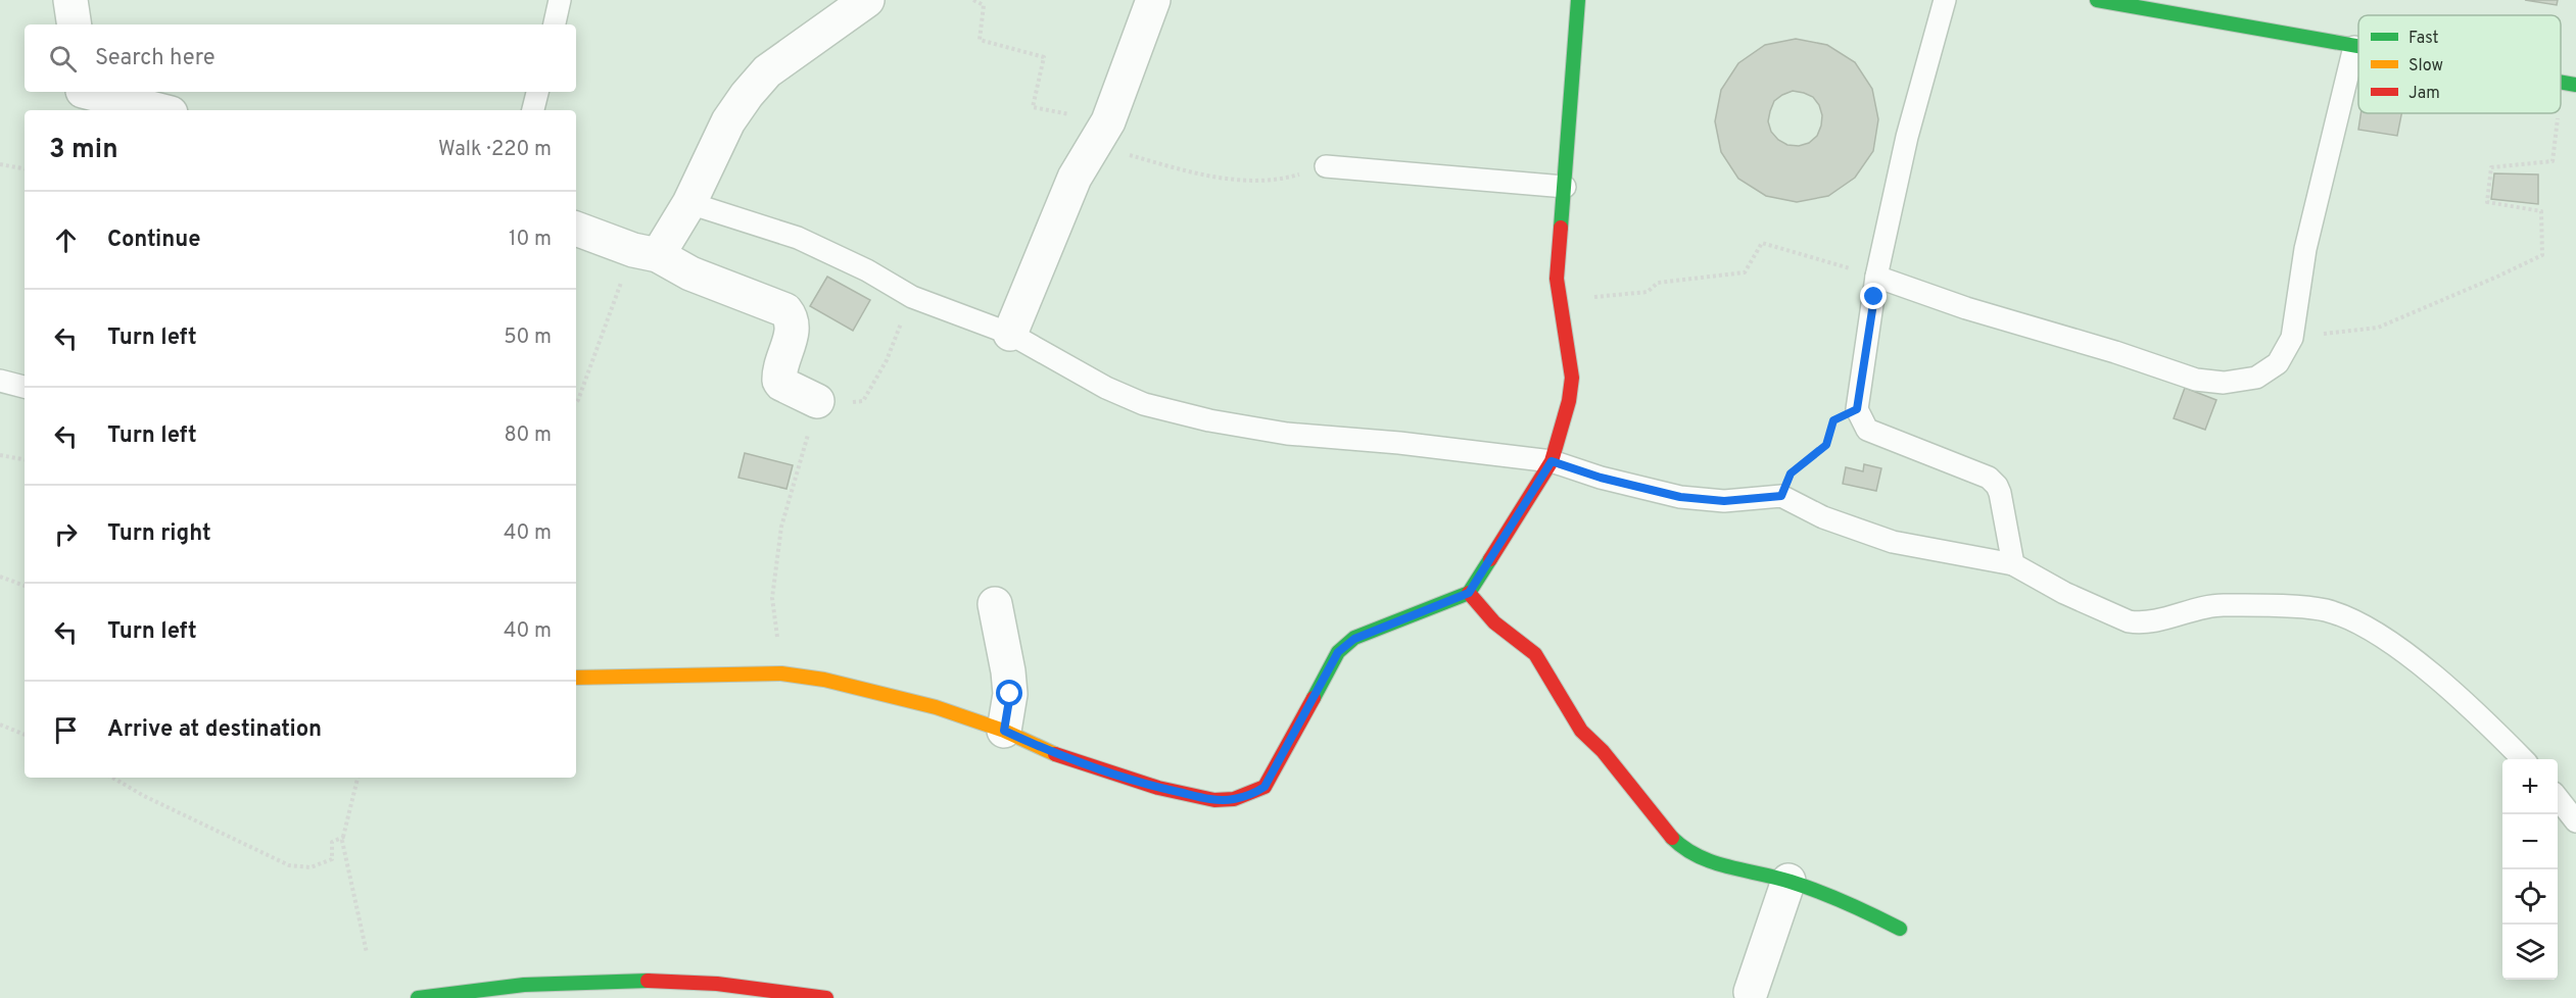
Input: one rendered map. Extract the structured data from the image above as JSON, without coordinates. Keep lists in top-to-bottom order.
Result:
{
  "legend": ["Fast", "Slow", "Jam"],
  "page": {
    "search": "Search here",
    "heading": ["3 min", "Walk · 220 m"],
    "list": [
      ["Continue", "10 m"],
      ["Turn left", "50 m"],
      ["Turn left", "80 m"],
      ["Turn right", "40 m"],
      ["Turn left", "40 m"],
      "Arrive at destination"
    ],
    "map_buttons": ["+", "−"]
  }
}
